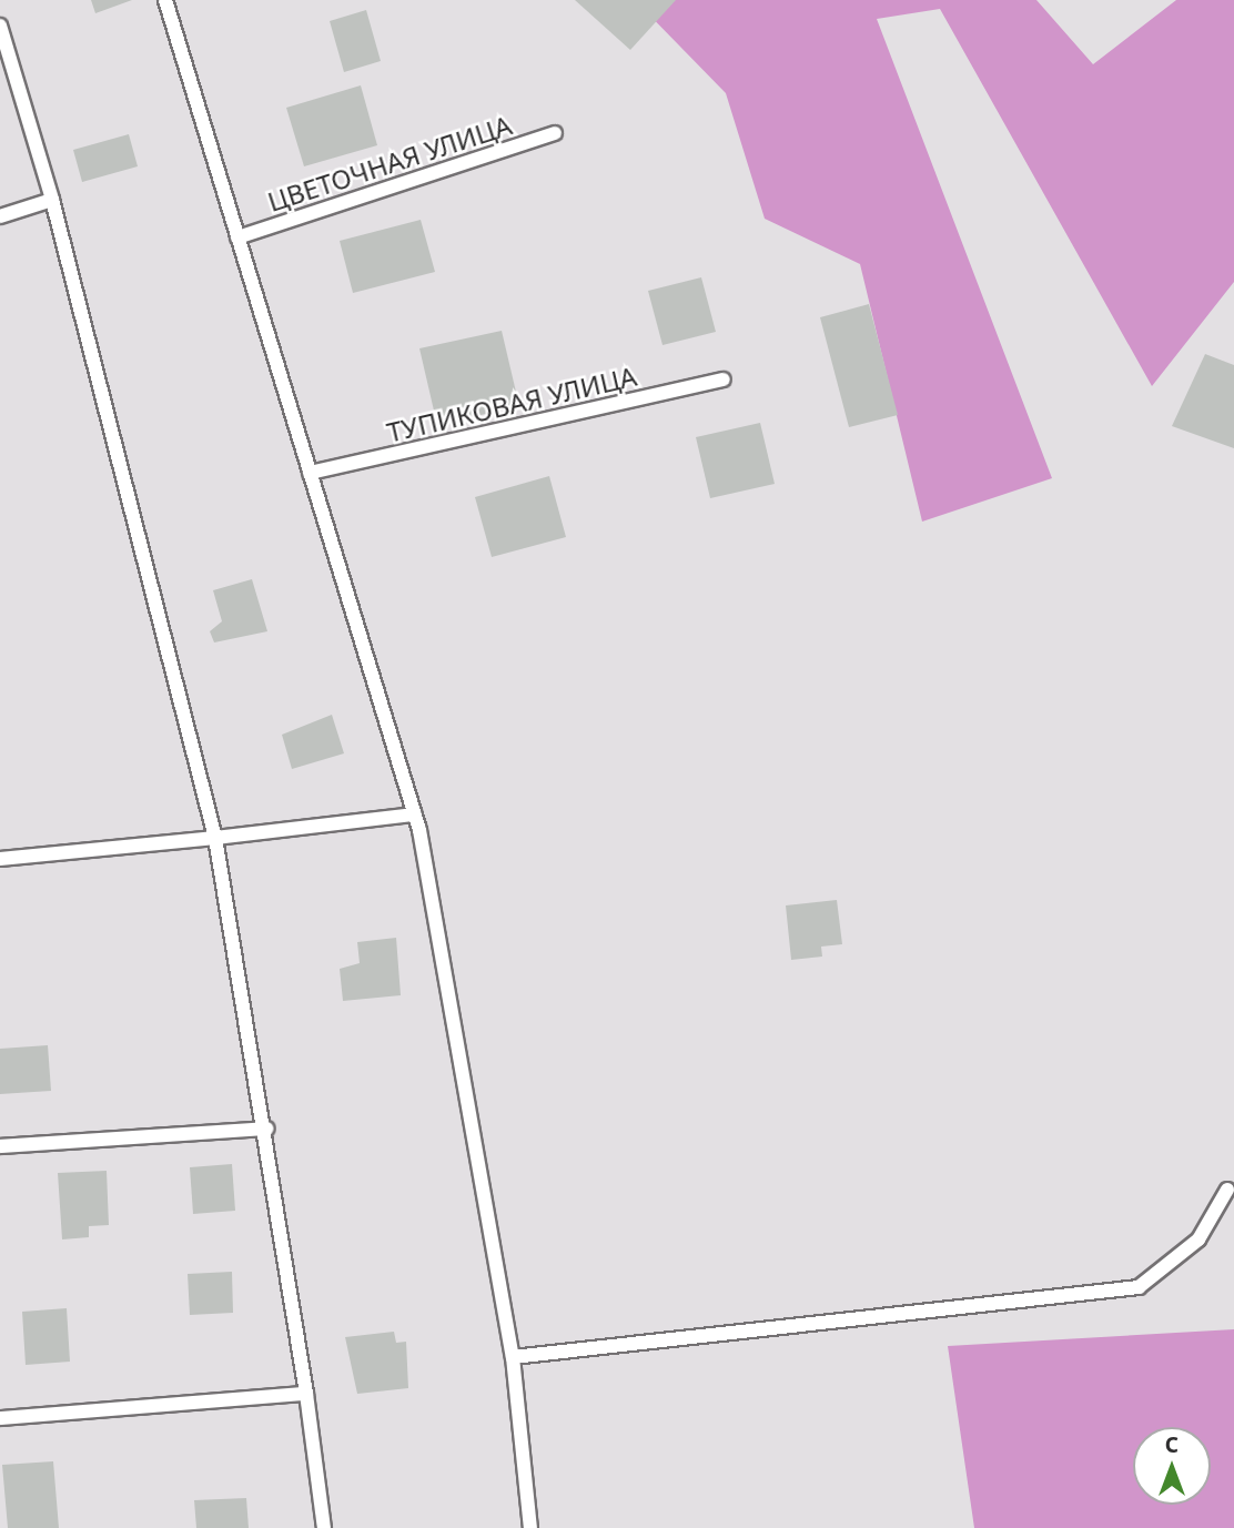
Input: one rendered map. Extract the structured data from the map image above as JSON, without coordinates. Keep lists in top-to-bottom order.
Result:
{
  "streets": {
    "lane": ["ЦВЕТОЧНАЯ УЛИЦА", "ТУПИКОВАЯ УЛИЦА"]
  },
  "north": "top"
}
